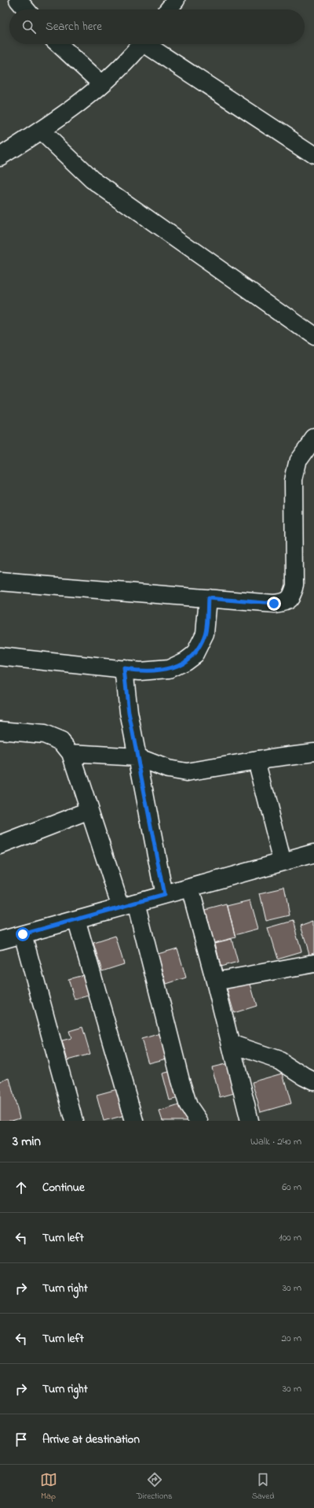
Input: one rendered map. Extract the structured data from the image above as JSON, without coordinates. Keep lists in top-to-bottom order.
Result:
{
  "page": {
    "search": "Search here",
    "heading": ["3 min", "Walk · 240 m"],
    "list": [
      ["Continue", "60 m"],
      ["Turn left", "100 m"],
      ["Turn right", "30 m"],
      ["Turn left", "20 m"],
      ["Turn right", "30 m"],
      "Arrive at destination"
    ],
    "nav": ["Map", "Directions", "Saved"]
  }
}
